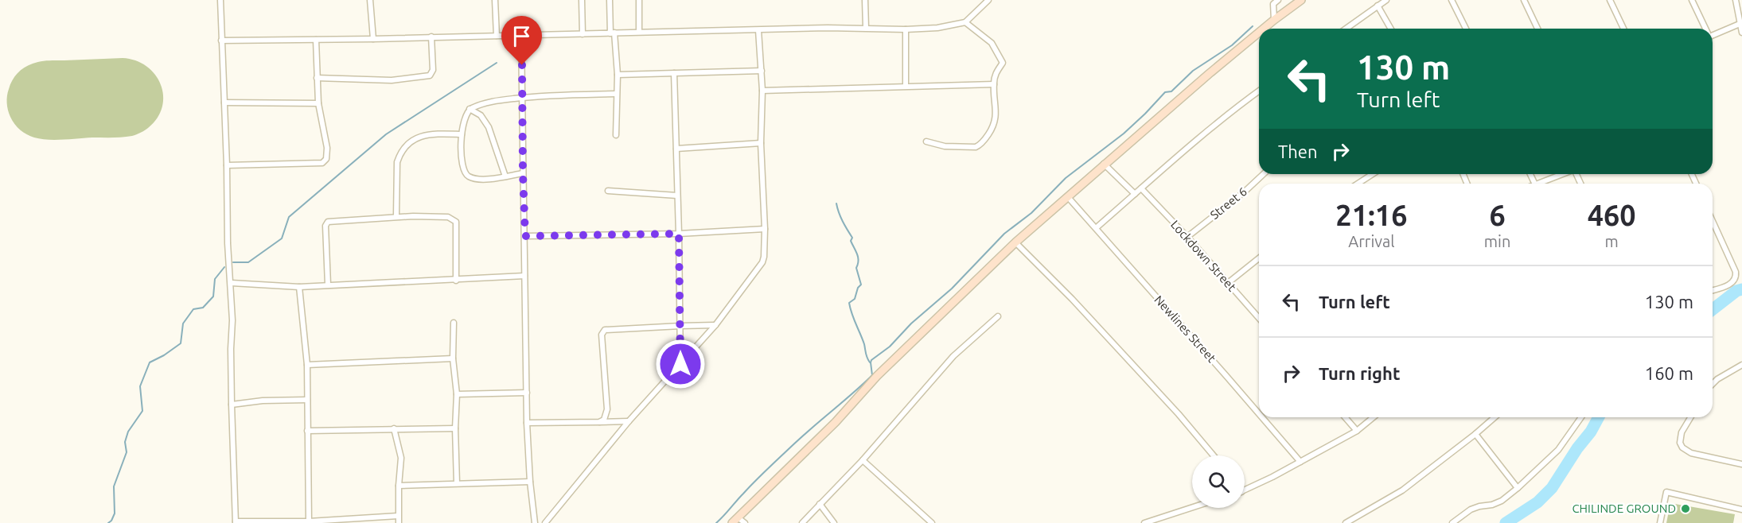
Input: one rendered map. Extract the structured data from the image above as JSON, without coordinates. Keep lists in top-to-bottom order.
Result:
{
  "streets": {
    "street": ["Street 6", "Lockdown Street", "Newlines Street"]
  },
  "crossings": [
    ["Street 6", "Lockdown Street"]
  ],
  "places": ["CHILINDE GROUND"],
  "page": {
    "turn": ["130 m", "Turn left"],
    "then": "Then",
    "eta": [
      "21:16",
      "Arrival",
      "6",
      "min",
      "460",
      "m"
    ],
    "list": [
      {
        "name": "Turn left",
        "value": "130 m"
      },
      {
        "name": "Turn right",
        "value": "160 m"
      }
    ]
  }
}
